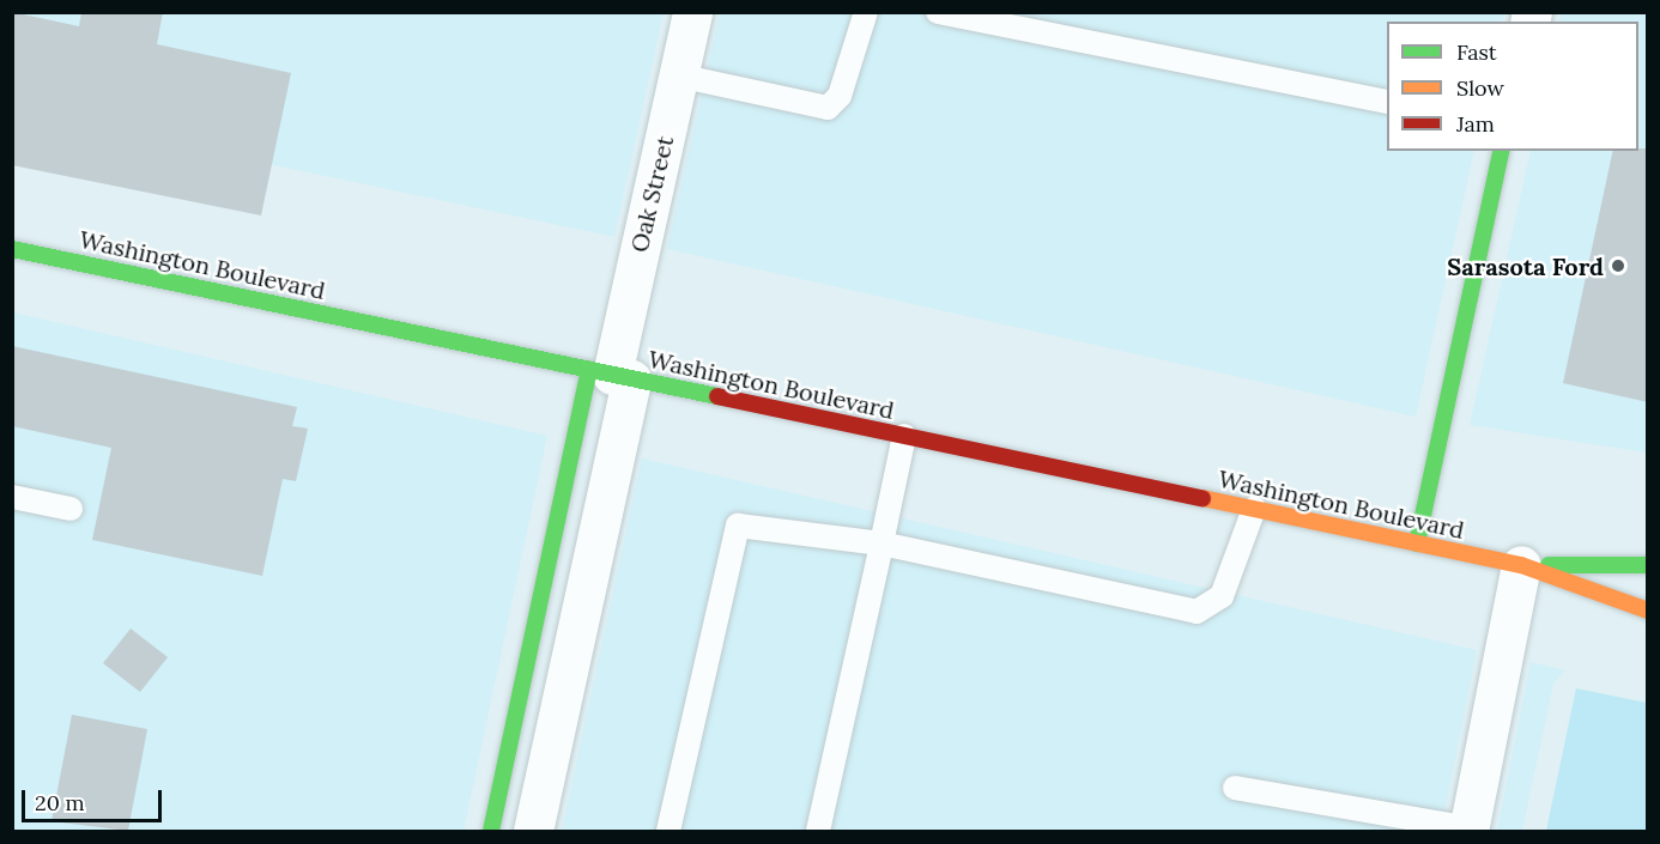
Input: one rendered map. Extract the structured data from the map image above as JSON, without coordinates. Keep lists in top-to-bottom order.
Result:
{
  "streets": {
    "main road": ["Washington Boulevard"],
    "street": ["Oak Street"]
  },
  "crossings": [
    ["Oak Street", "Washington Boulevard"]
  ],
  "places": ["Sarasota Ford"],
  "legend": ["Fast", "Slow", "Jam"],
  "scale_bar": "20 m"
}
